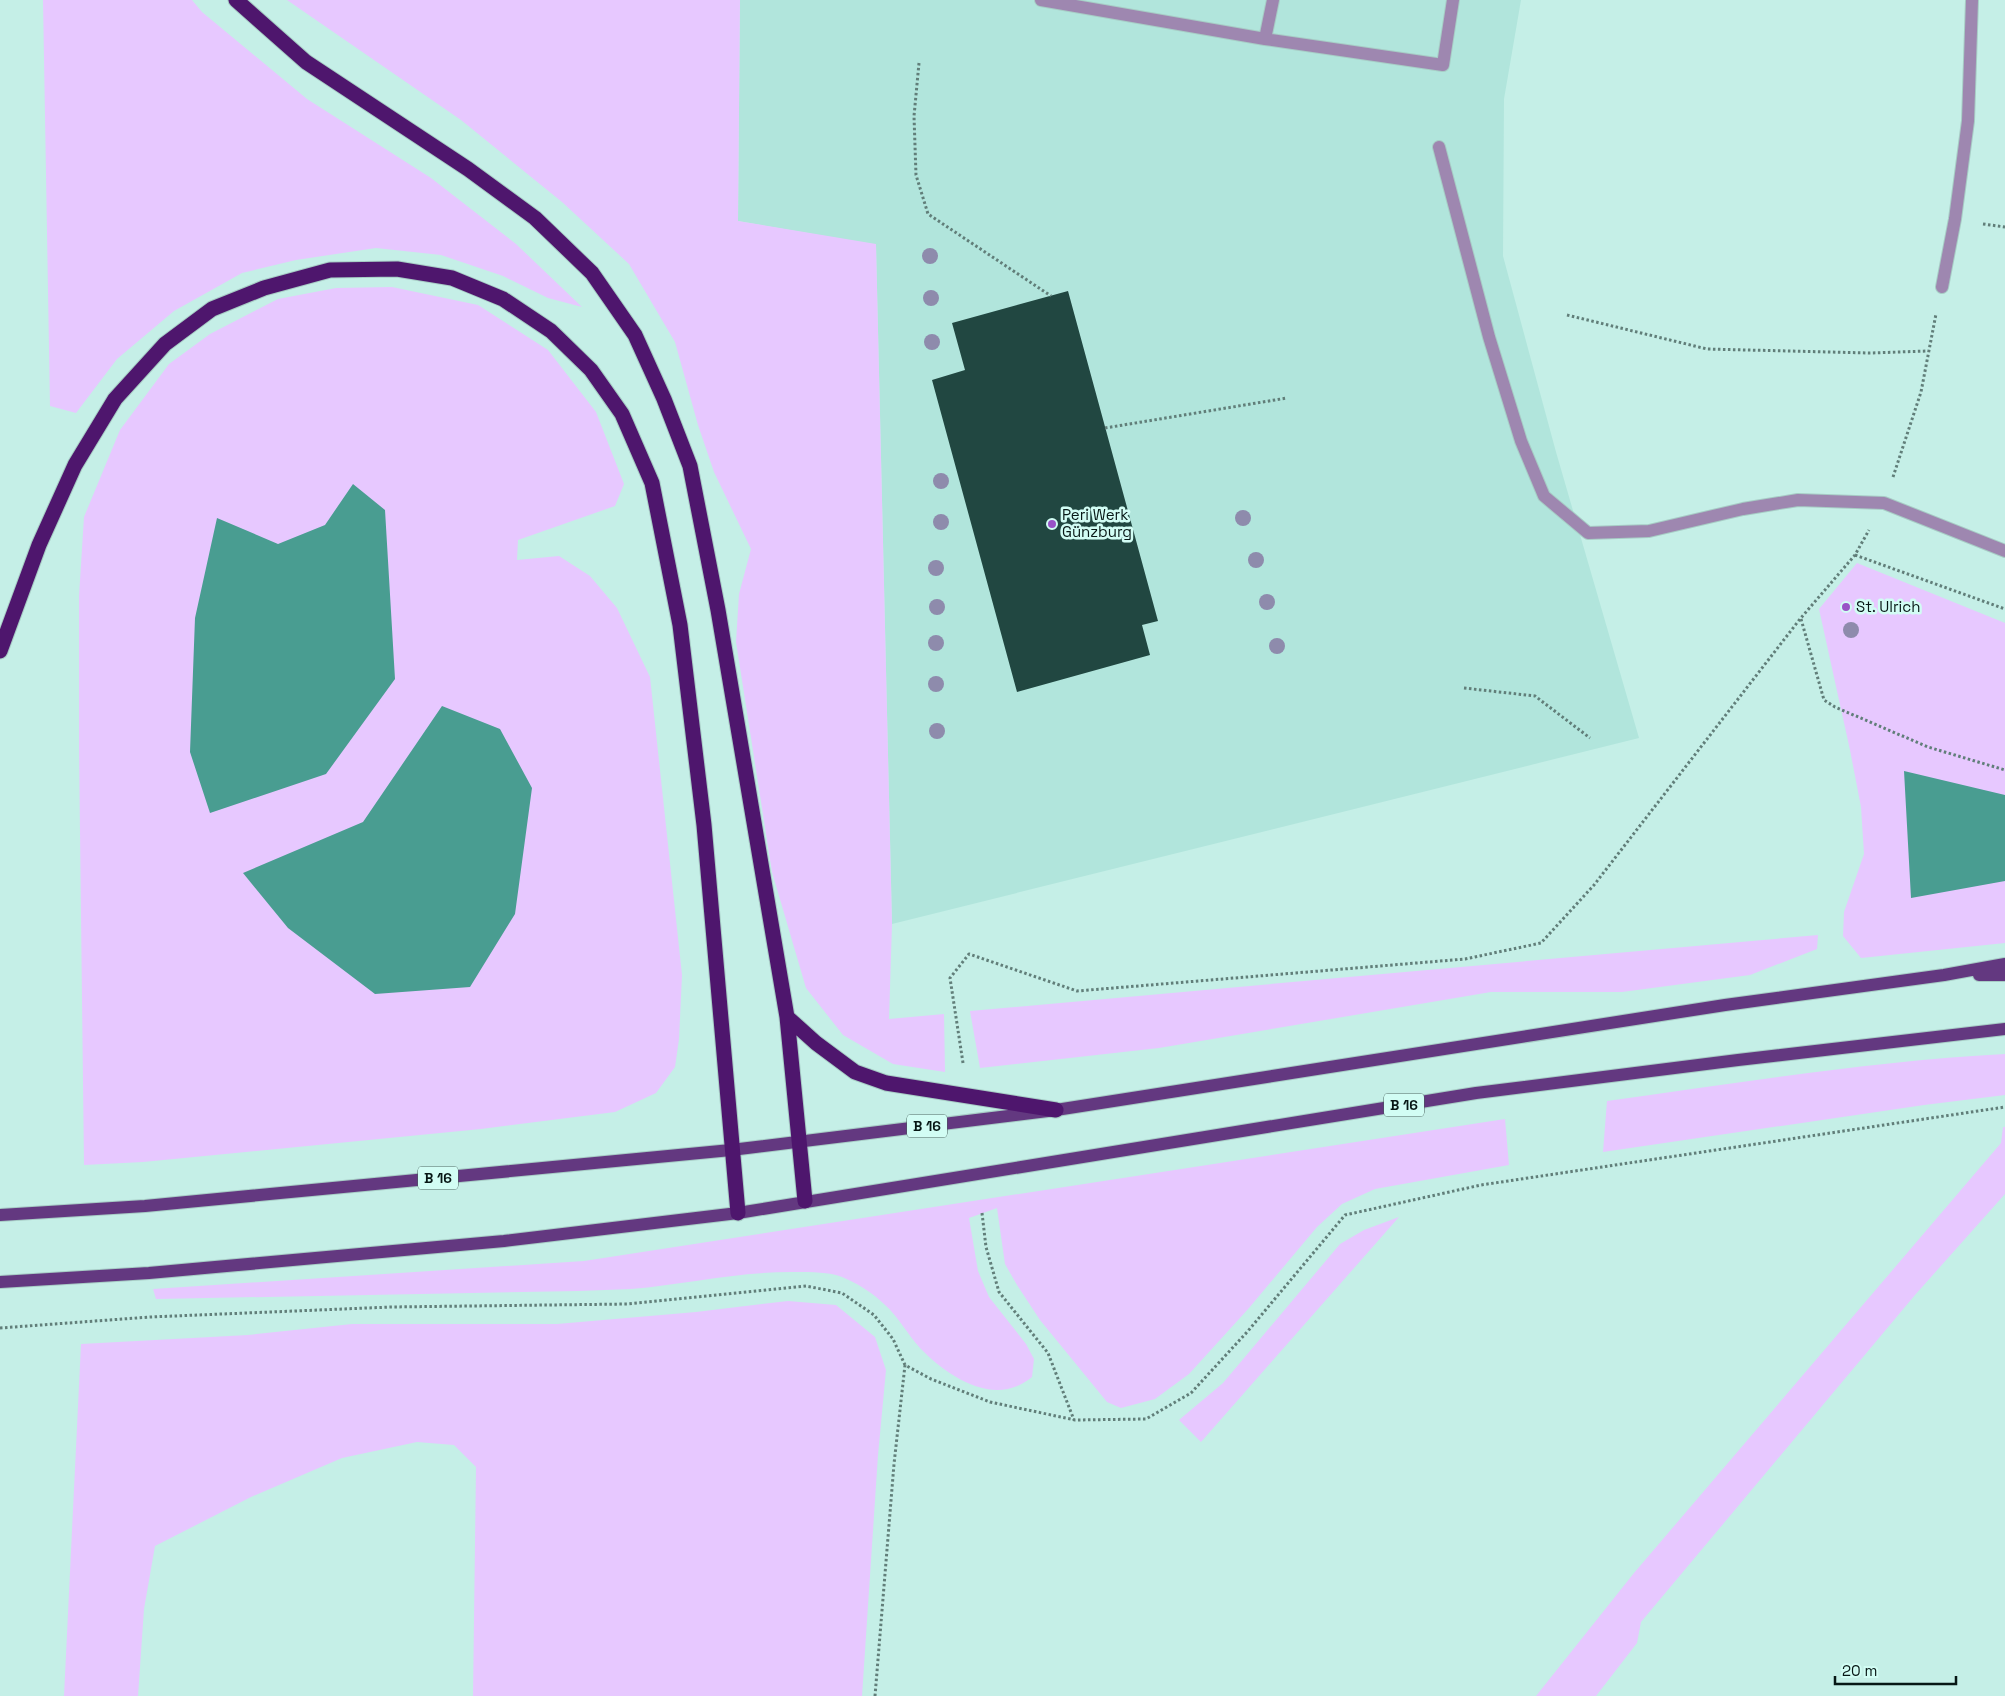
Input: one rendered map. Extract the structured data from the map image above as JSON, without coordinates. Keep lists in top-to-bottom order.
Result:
{
  "streets": {
    "main road": ["B 16"]
  },
  "places": ["Peri Werk Günzburg", "St. Ulrich"],
  "scale_bar": "20 m"
}
